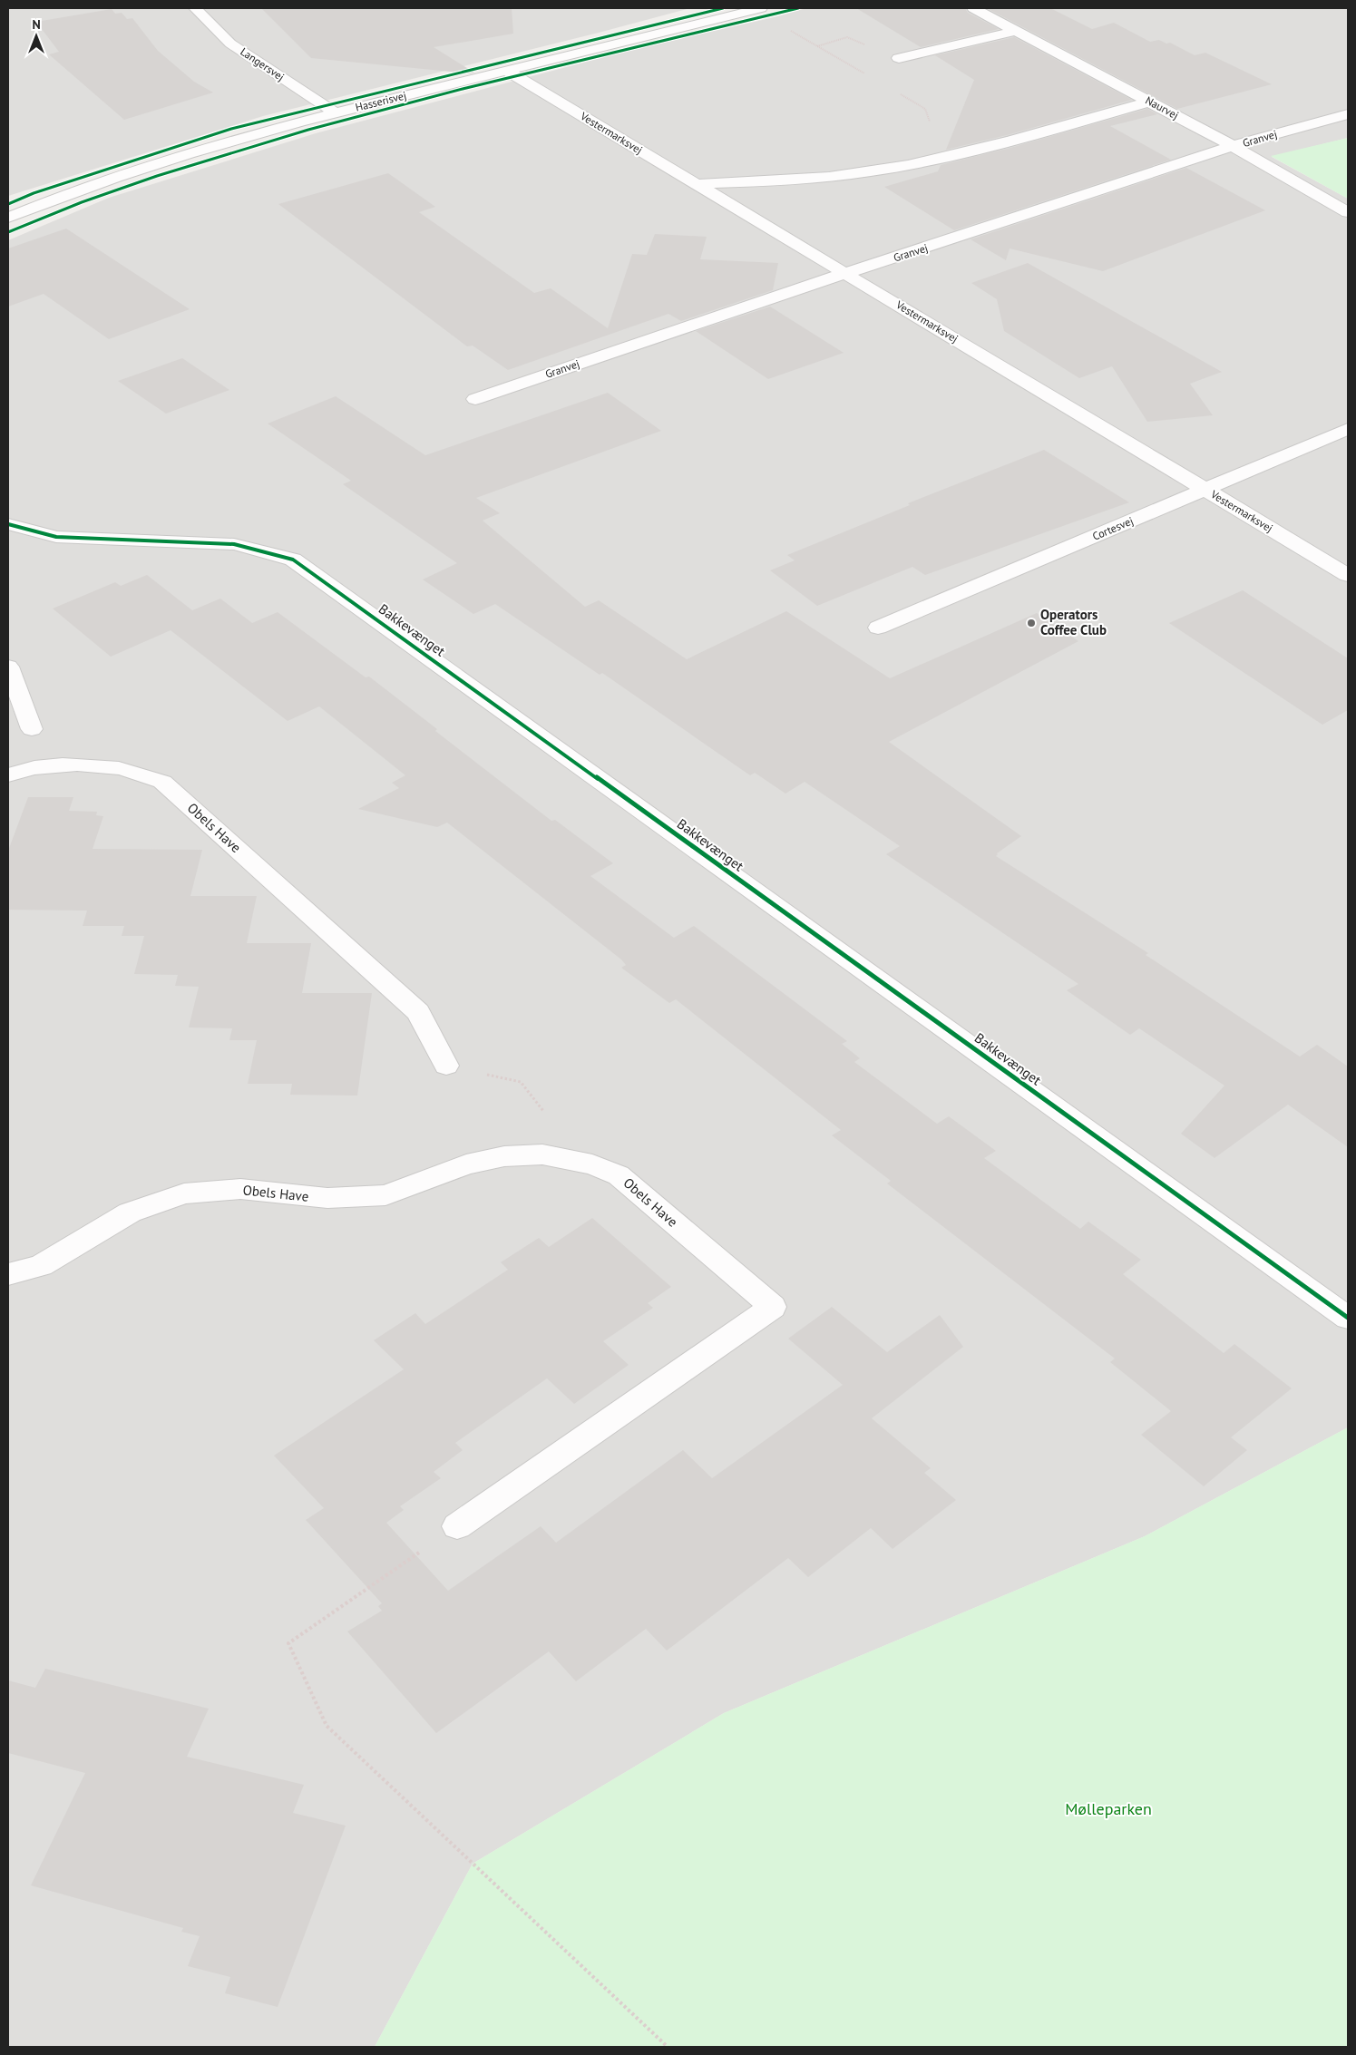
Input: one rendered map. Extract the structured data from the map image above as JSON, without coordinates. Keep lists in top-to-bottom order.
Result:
{
  "streets": {
    "street": [
      "Langersvej",
      "Hasserisvej",
      "Naurvej",
      "Vestermarksvej",
      "Granvej",
      "Cortesvej",
      "Bakkevænget",
      "Obels Have"
    ]
  },
  "crossings": [
    ["Langersvej", "Hasserisvej"],
    ["Hasserisvej", "Vestermarksvej"],
    ["Naurvej", "Granvej"],
    ["Vestermarksvej", "Granvej"],
    ["Vestermarksvej", "Cortesvej"]
  ],
  "parks": ["Mølleparken"],
  "places": ["Operators Coffee Club"],
  "north": "top"
}
